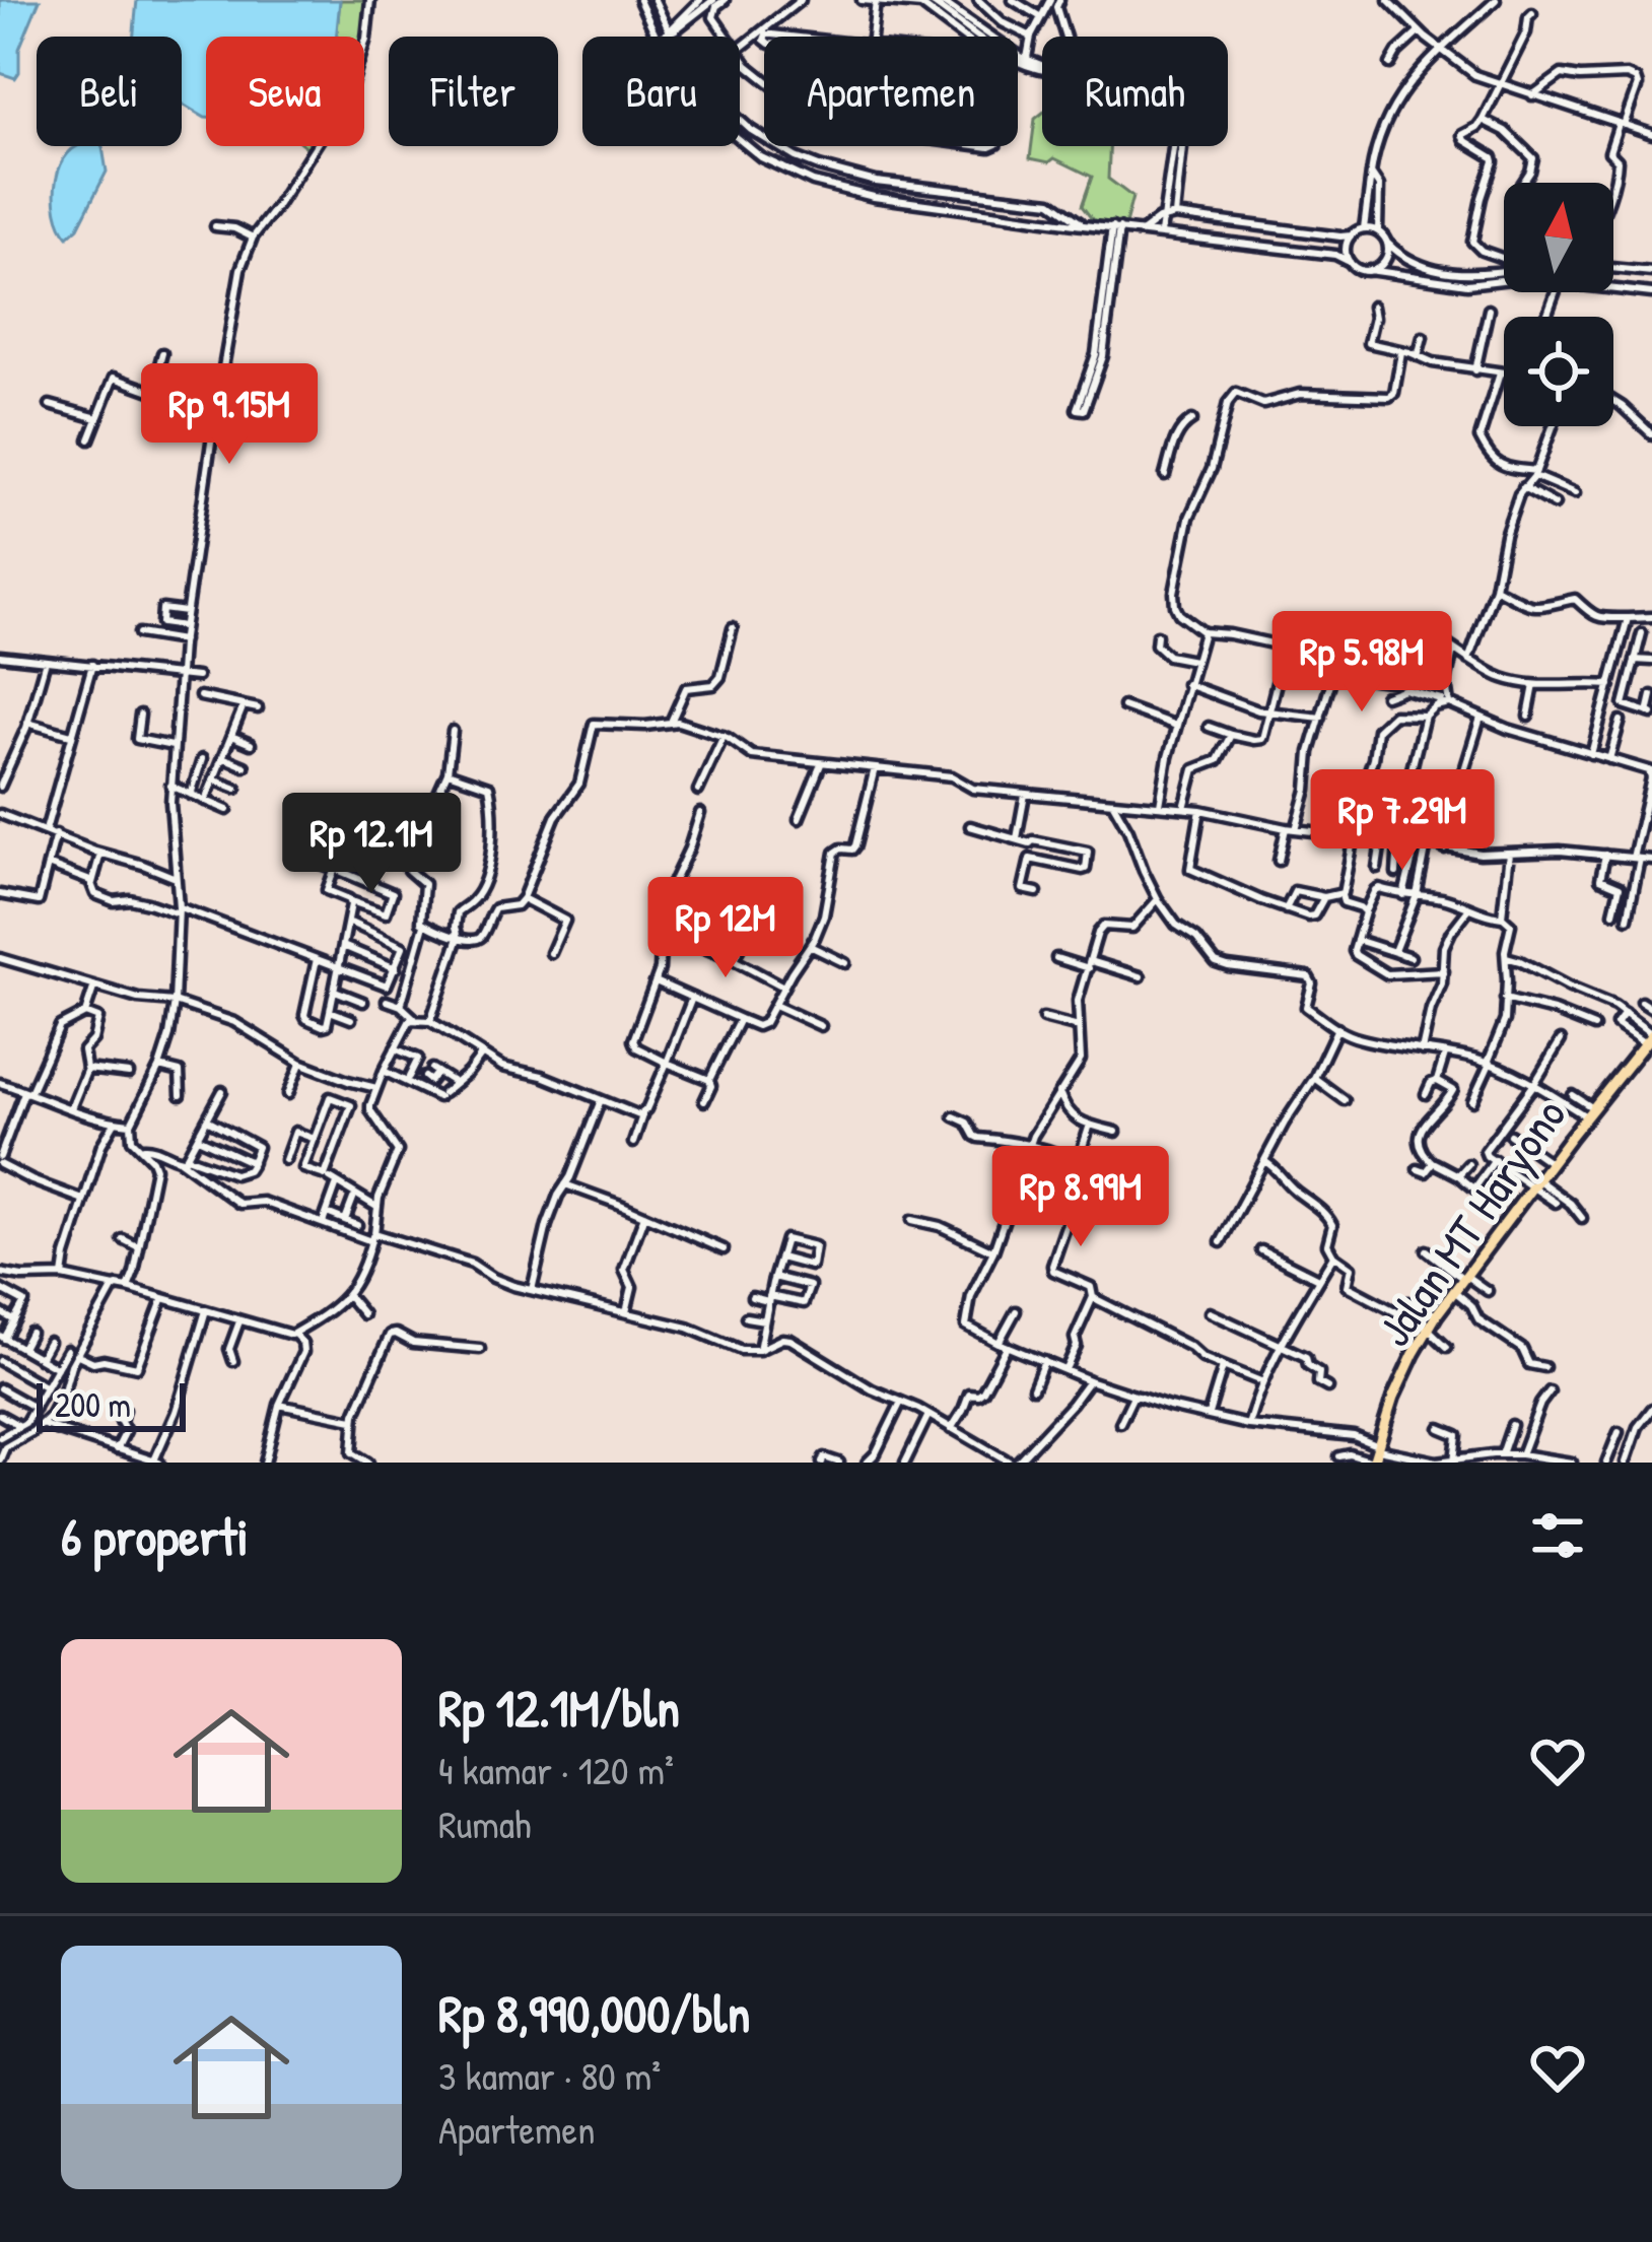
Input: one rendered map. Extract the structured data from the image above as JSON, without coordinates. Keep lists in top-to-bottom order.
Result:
{
  "streets": {
    "main road": ["Jalan MT Haryono"]
  },
  "scale_bar": "200 m",
  "north": "top",
  "page": {
    "chip": [
      "Beli",
      "Sewa",
      "Filter",
      "Baru",
      "Apartemen",
      "Rumah"
    ],
    "price": [
      "Rp 9.15M",
      "Rp 5.98M",
      "Rp 7.29M",
      "Rp 12.1M",
      "Rp 12M",
      "Rp 8.99M"
    ],
    "scale": "200 m",
    "heading": "6 properti",
    "list": [
      {
        "name": "Rp 12.1M/bln",
        "note": "4 kamar · 120 m² · Rumah"
      },
      {
        "name": "Rp 8,990,000/bln",
        "note": "3 kamar · 80 m² · Apartemen"
      }
    ]
  }
}
